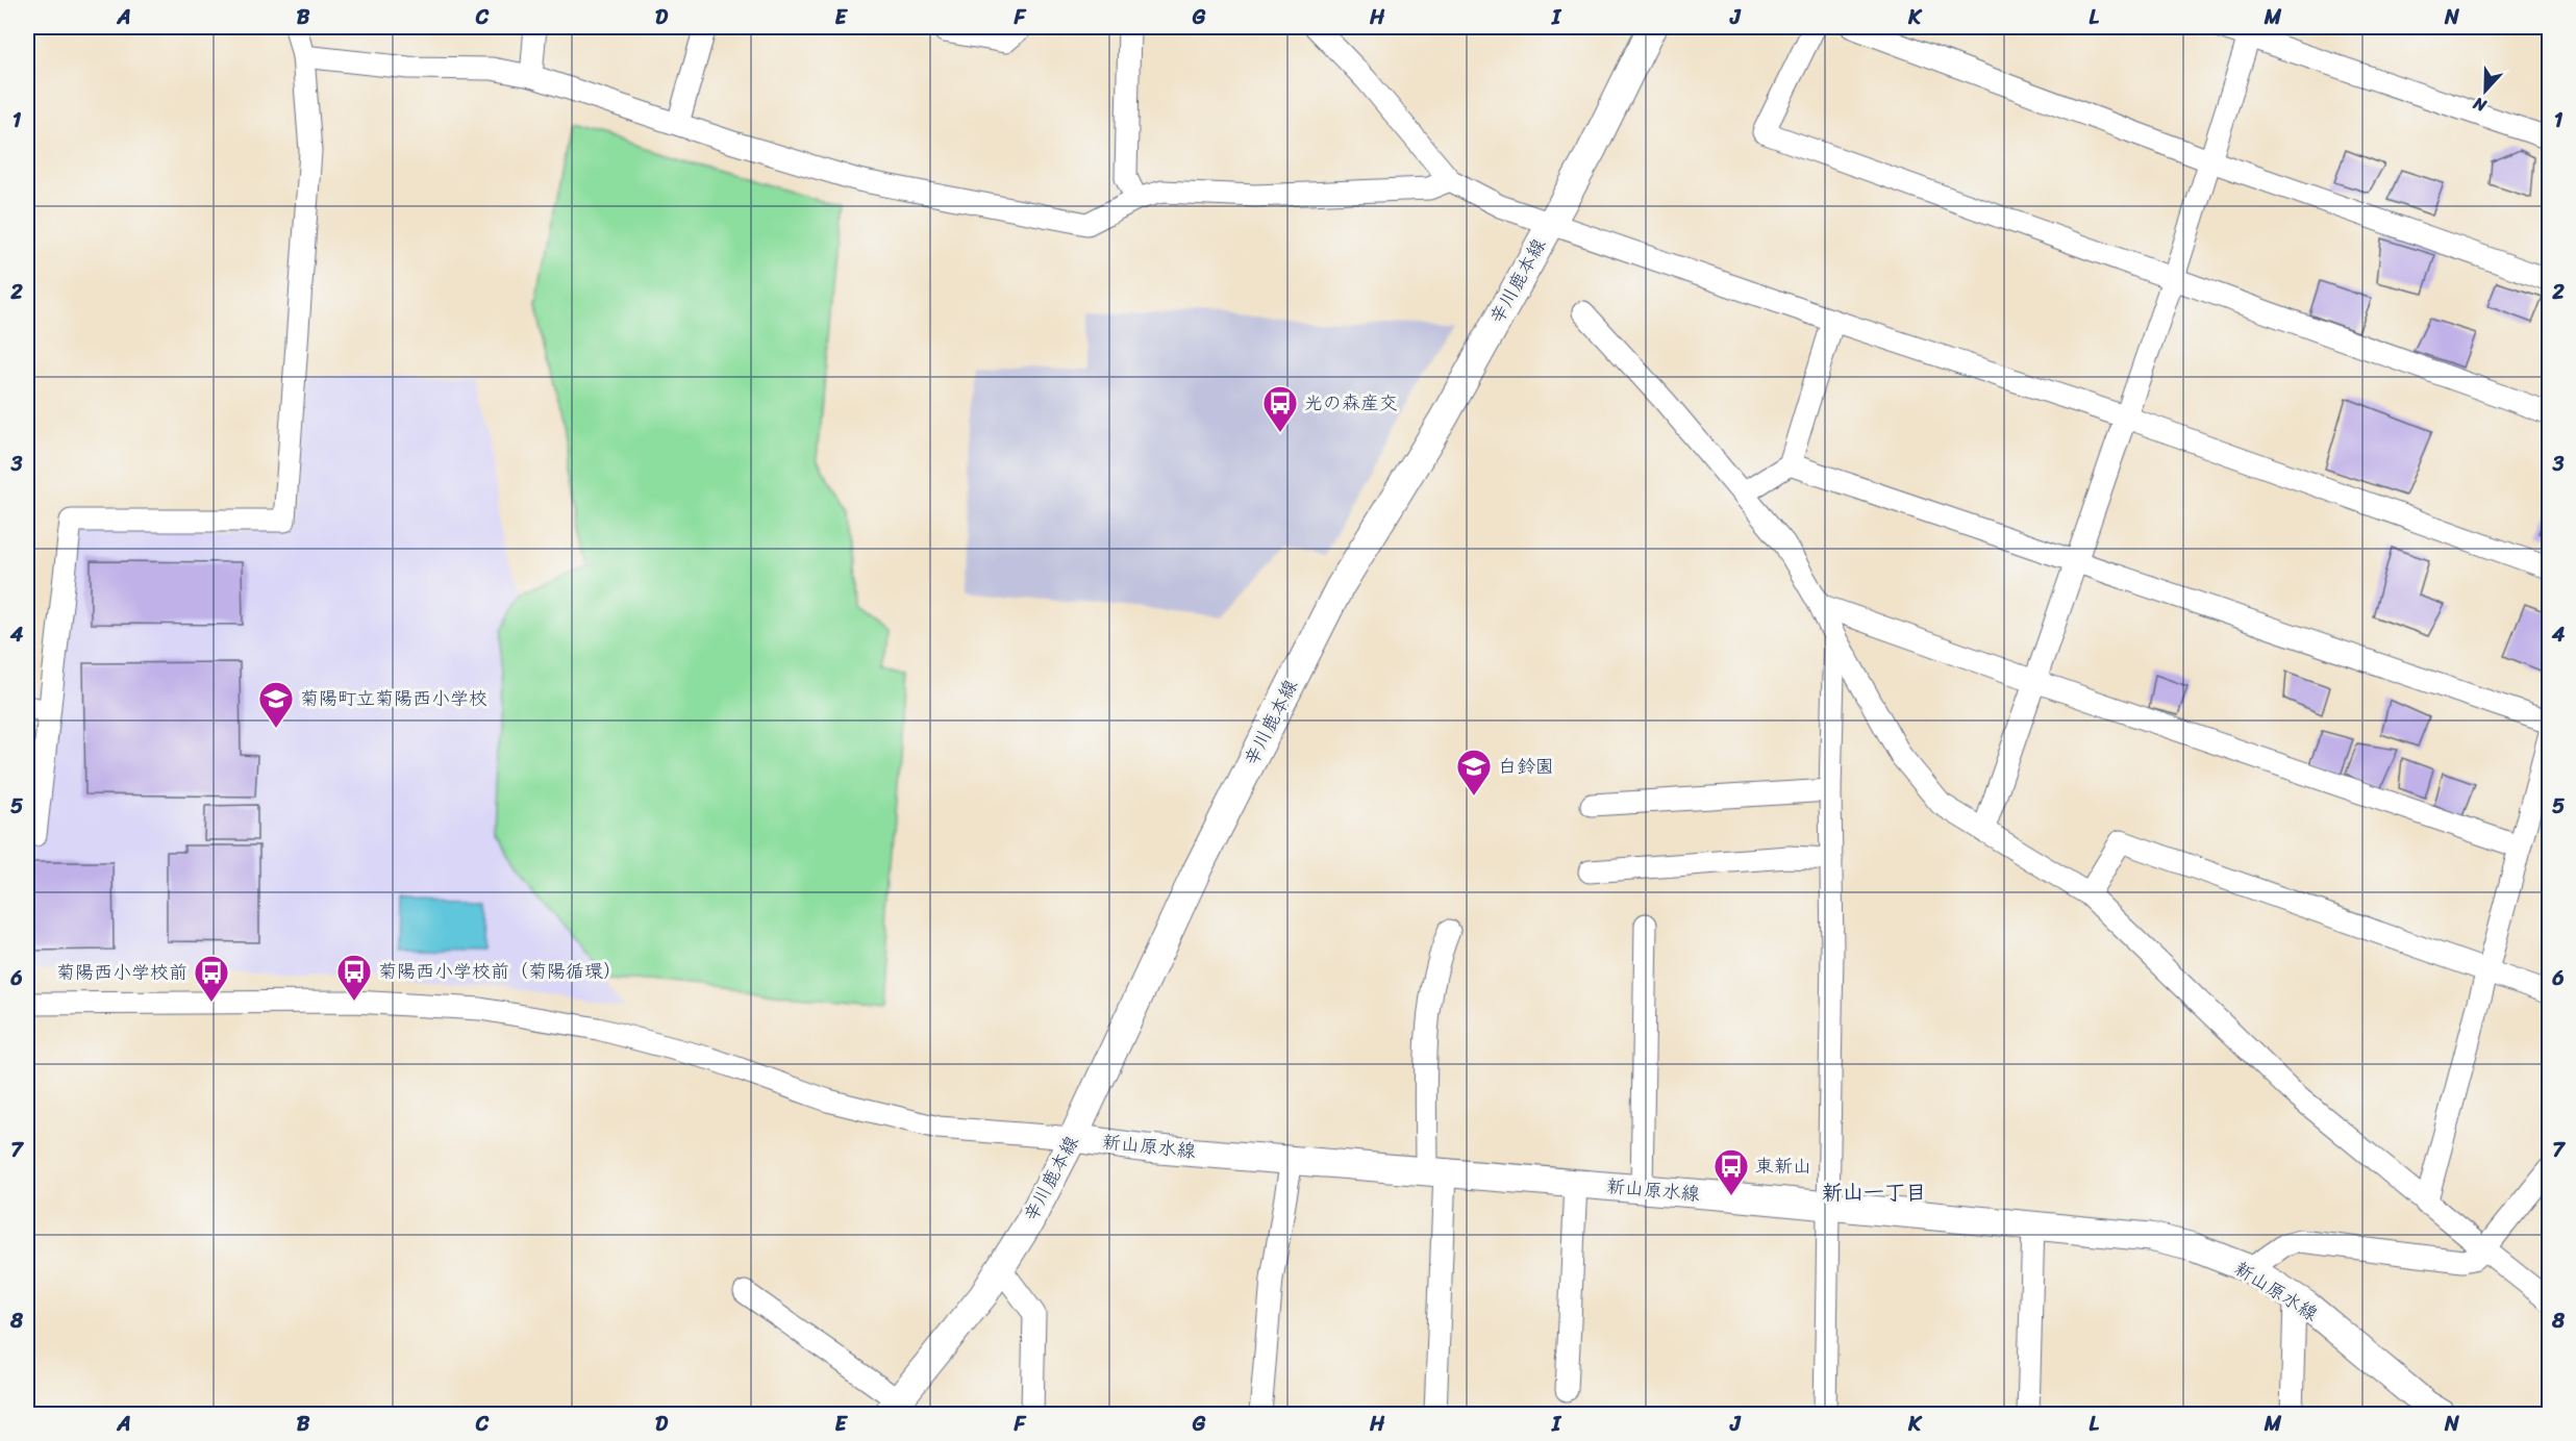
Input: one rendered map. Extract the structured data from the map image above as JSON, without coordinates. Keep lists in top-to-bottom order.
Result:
{
  "streets": {
    "main road": ["辛川鹿本線", "新山原水線"]
  },
  "crossings": [
    ["辛川鹿本線", "新山原水線"]
  ],
  "districts": ["新山一丁目"],
  "places": {
    "bus stop": [
      "光の森産交",
      "菊陽西小学校前（菊陽循環）",
      "菊陽西小学校前",
      "東新山"
    ],
    "school or university": ["菊陽町立菊陽西小学校", "白鈴園"]
  },
  "north": "bottom",
  "grid": {
    "columns": [
      "A",
      "B",
      "C",
      "D",
      "E",
      "F",
      "G",
      "H",
      "I",
      "J",
      "K",
      "L",
      "M",
      "N"
    ],
    "rows": [
      "1",
      "2",
      "3",
      "4",
      "5",
      "6",
      "7",
      "8"
    ]
  }
}
